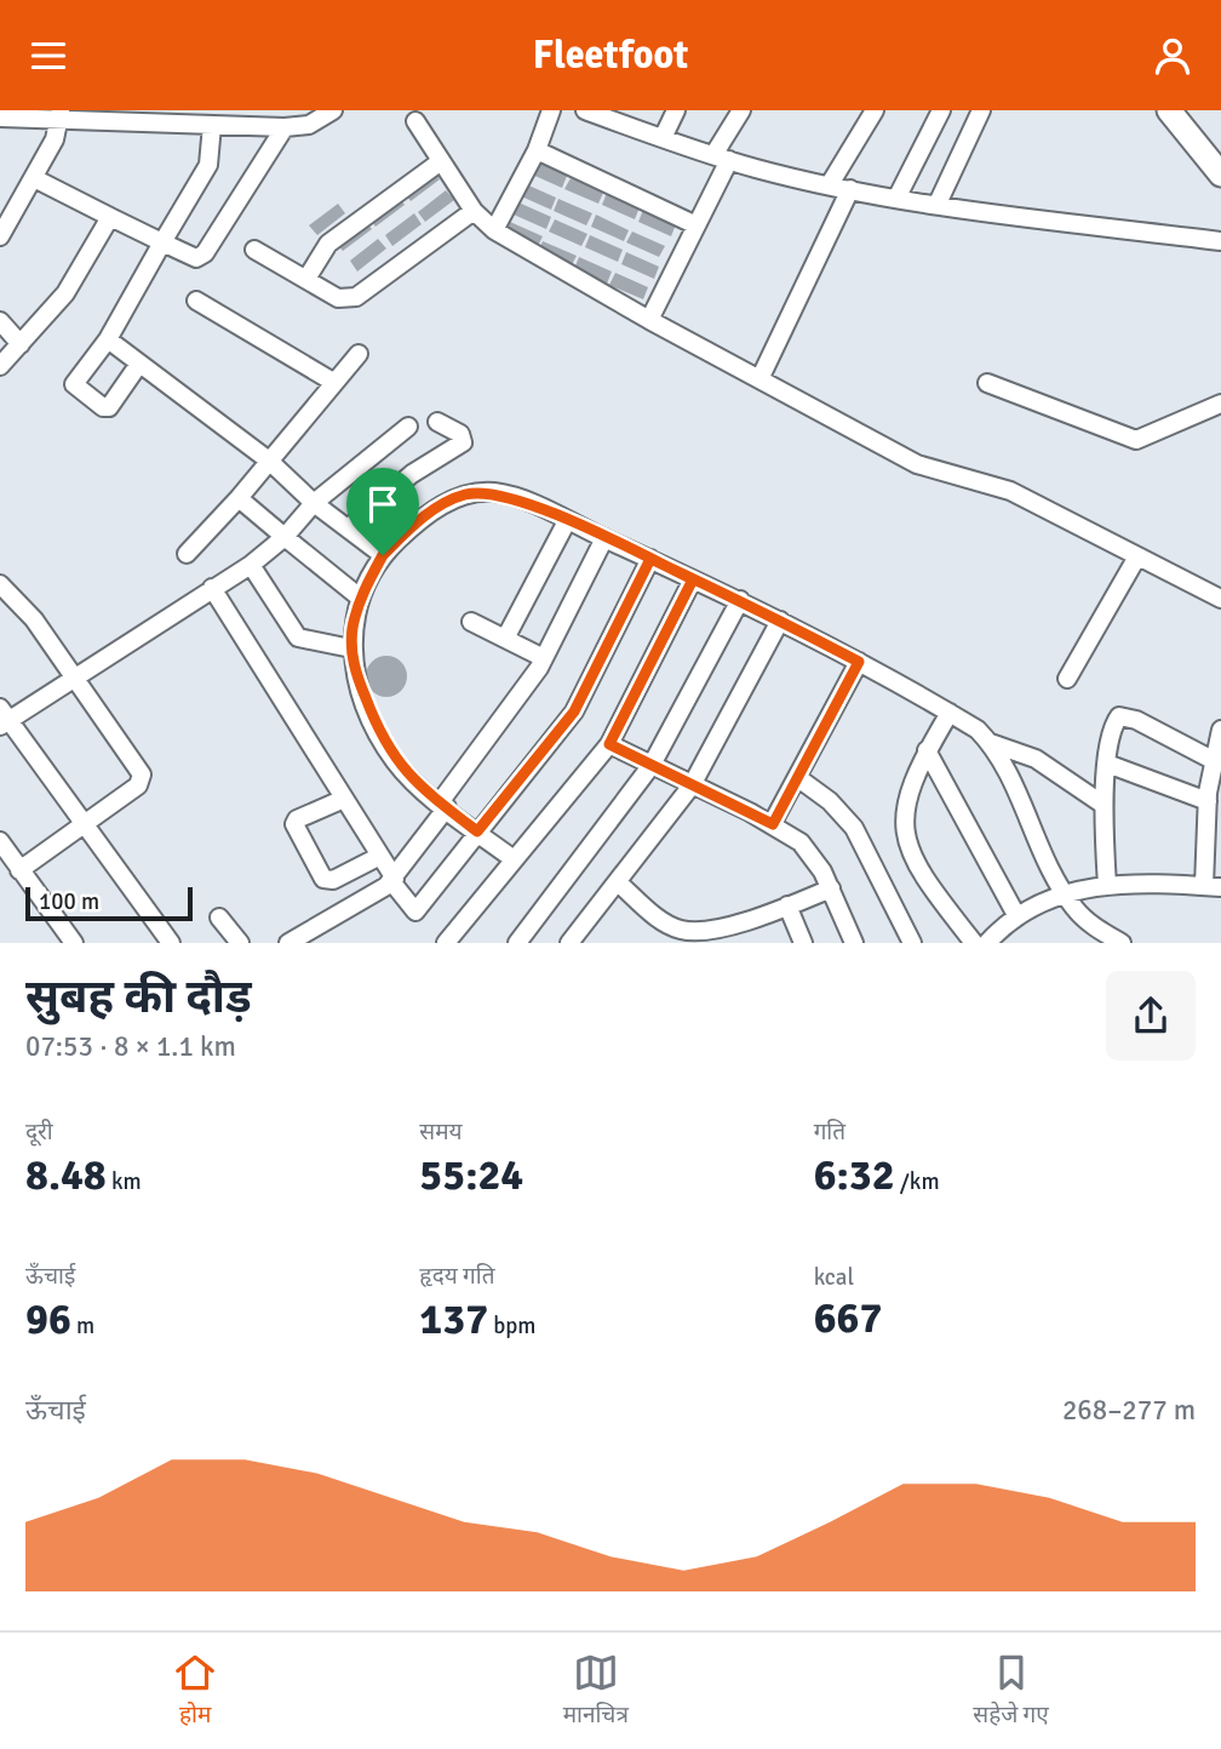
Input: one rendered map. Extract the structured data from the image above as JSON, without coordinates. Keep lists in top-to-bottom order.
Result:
{
  "scale_bar": "100 m",
  "page": {
    "header": "Fleetfoot",
    "scale": "100 m",
    "heading": ["सुबह की दौड़", "07:53 · 8 × 1.1 km"],
    "stats": [
      ["दूरी", "8.48 km"],
      ["समय", "55:24"],
      ["गति", "6:32 /km"],
      ["ऊँचाई", "96 m"],
      ["हृदय गति", "137 bpm"],
      ["kcal", "667"]
    ],
    "chart": ["ऊँचाई", "268–277 m"],
    "tabs": ["होम", "मानचित्र", "सहेजे गए"]
  }
}
